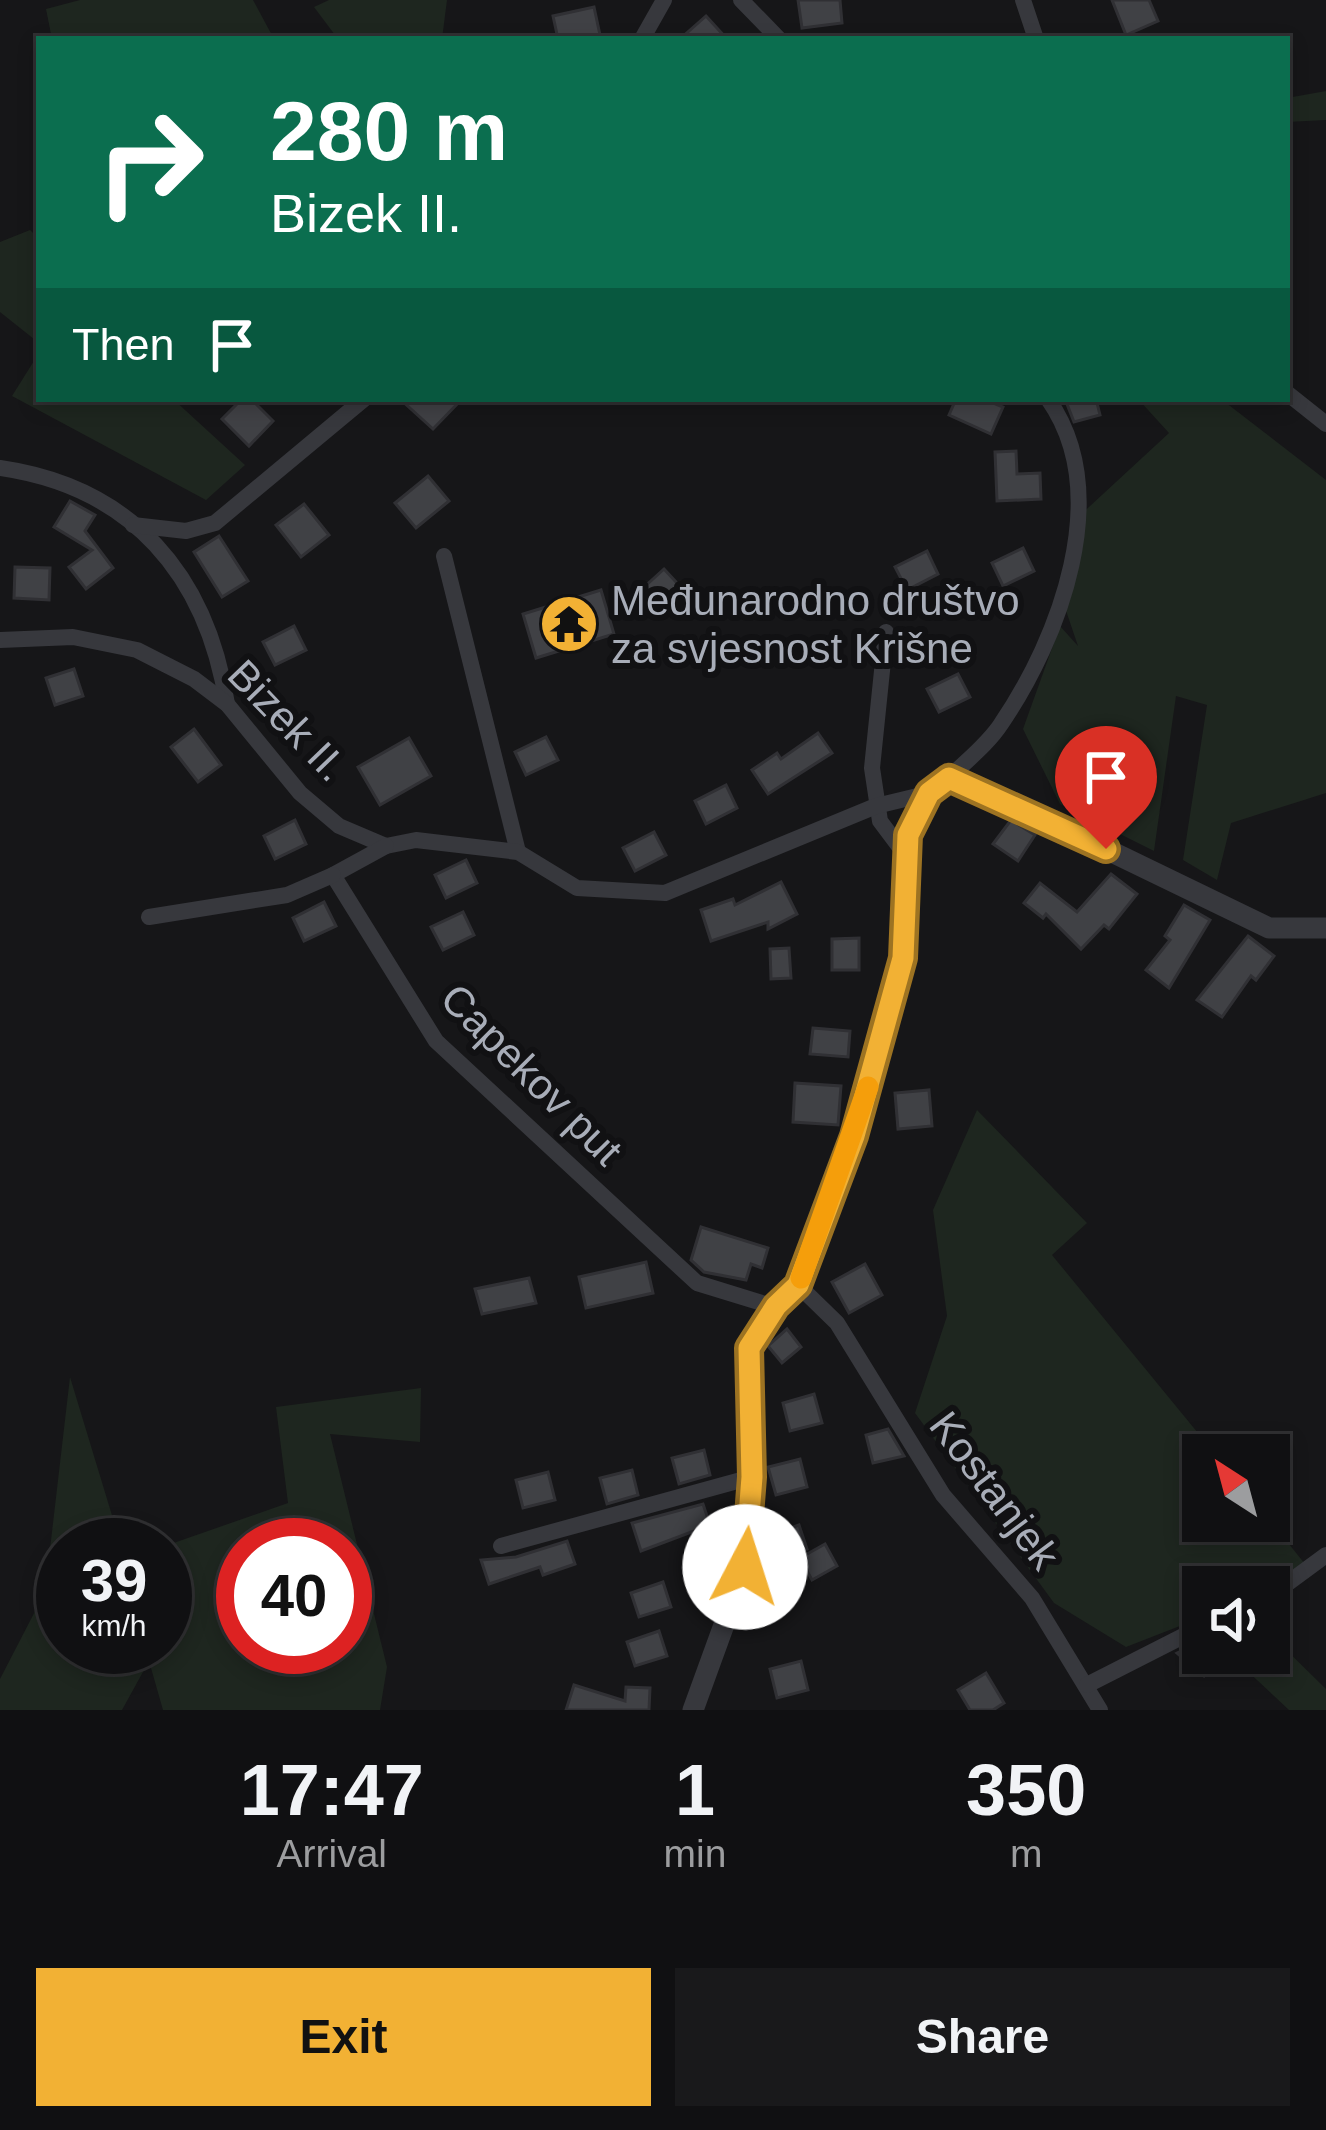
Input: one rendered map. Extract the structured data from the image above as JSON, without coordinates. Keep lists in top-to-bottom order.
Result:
{
  "streets": {
    "street": ["Bizek II.", "Capekov put", "Kostanjek"]
  },
  "places": {
    "temple": ["Međunarodno društvo za svjesnost Krišne"]
  },
  "north": "top left",
  "page": {
    "turn": ["280 m", "Bizek II."],
    "then": "Then",
    "speed": "39 km/h",
    "limit": "40",
    "eta": [
      "17:47",
      "Arrival",
      "1",
      "min",
      "350",
      "m"
    ],
    "buttons": ["Exit", "Share"]
  }
}
